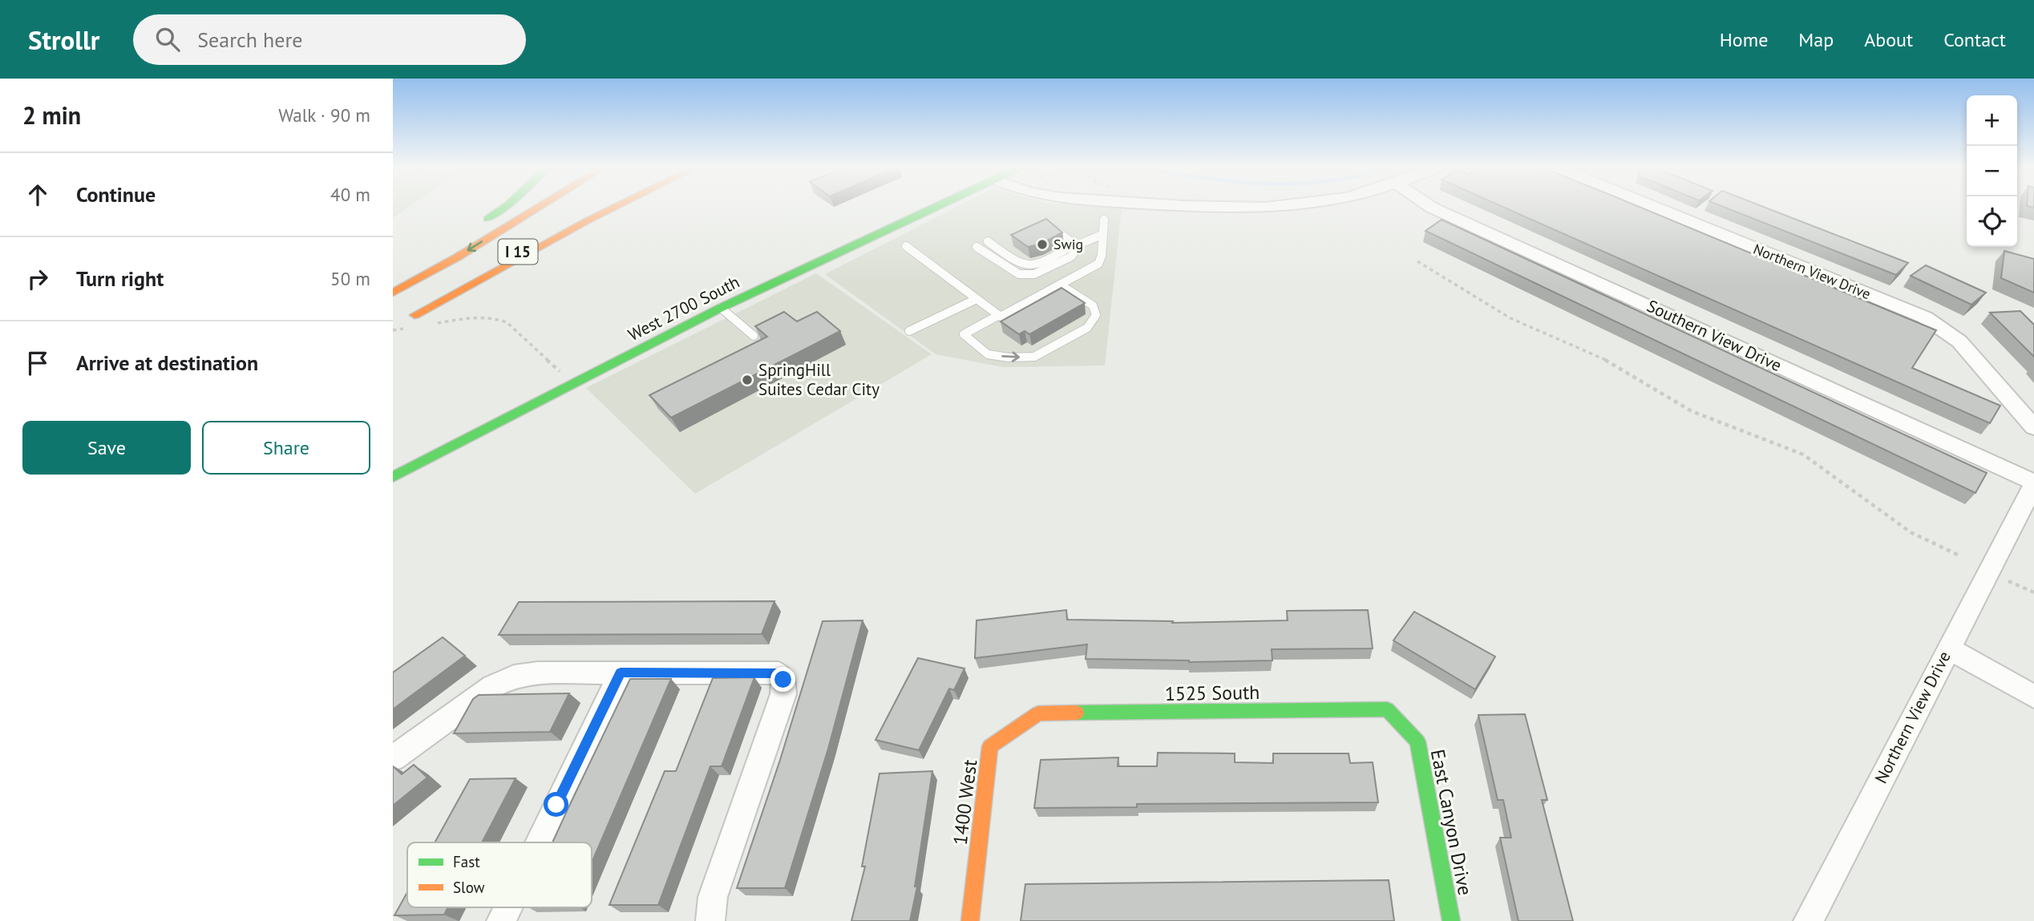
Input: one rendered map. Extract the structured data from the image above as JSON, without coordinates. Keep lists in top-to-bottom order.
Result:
{
  "streets": {
    "main road": [
      "I 15",
      "West 2700 South",
      "1525 South",
      "1400 West",
      "East Canyon Drive"
    ],
    "street": ["Northern View Drive", "Southern View Drive"]
  },
  "crossings": [
    ["Northern View Drive", "Southern View Drive"],
    ["1525 South", "1400 West"],
    ["1525 South", "East Canyon Drive"]
  ],
  "places": ["Swig", "SpringHill Suites Cedar City"],
  "legend": ["Fast", "Slow"],
  "page": {
    "header": "Strollr",
    "search": "Search here",
    "nav": [
      "Home",
      "Map",
      "About",
      "Contact"
    ],
    "heading": ["2 min", "Walk · 90 m"],
    "map_buttons": ["+", "−"],
    "list": [
      ["Continue", "40 m"],
      ["Turn right", "50 m"],
      "Arrive at destination"
    ],
    "buttons": ["Save", "Share"]
  }
}
